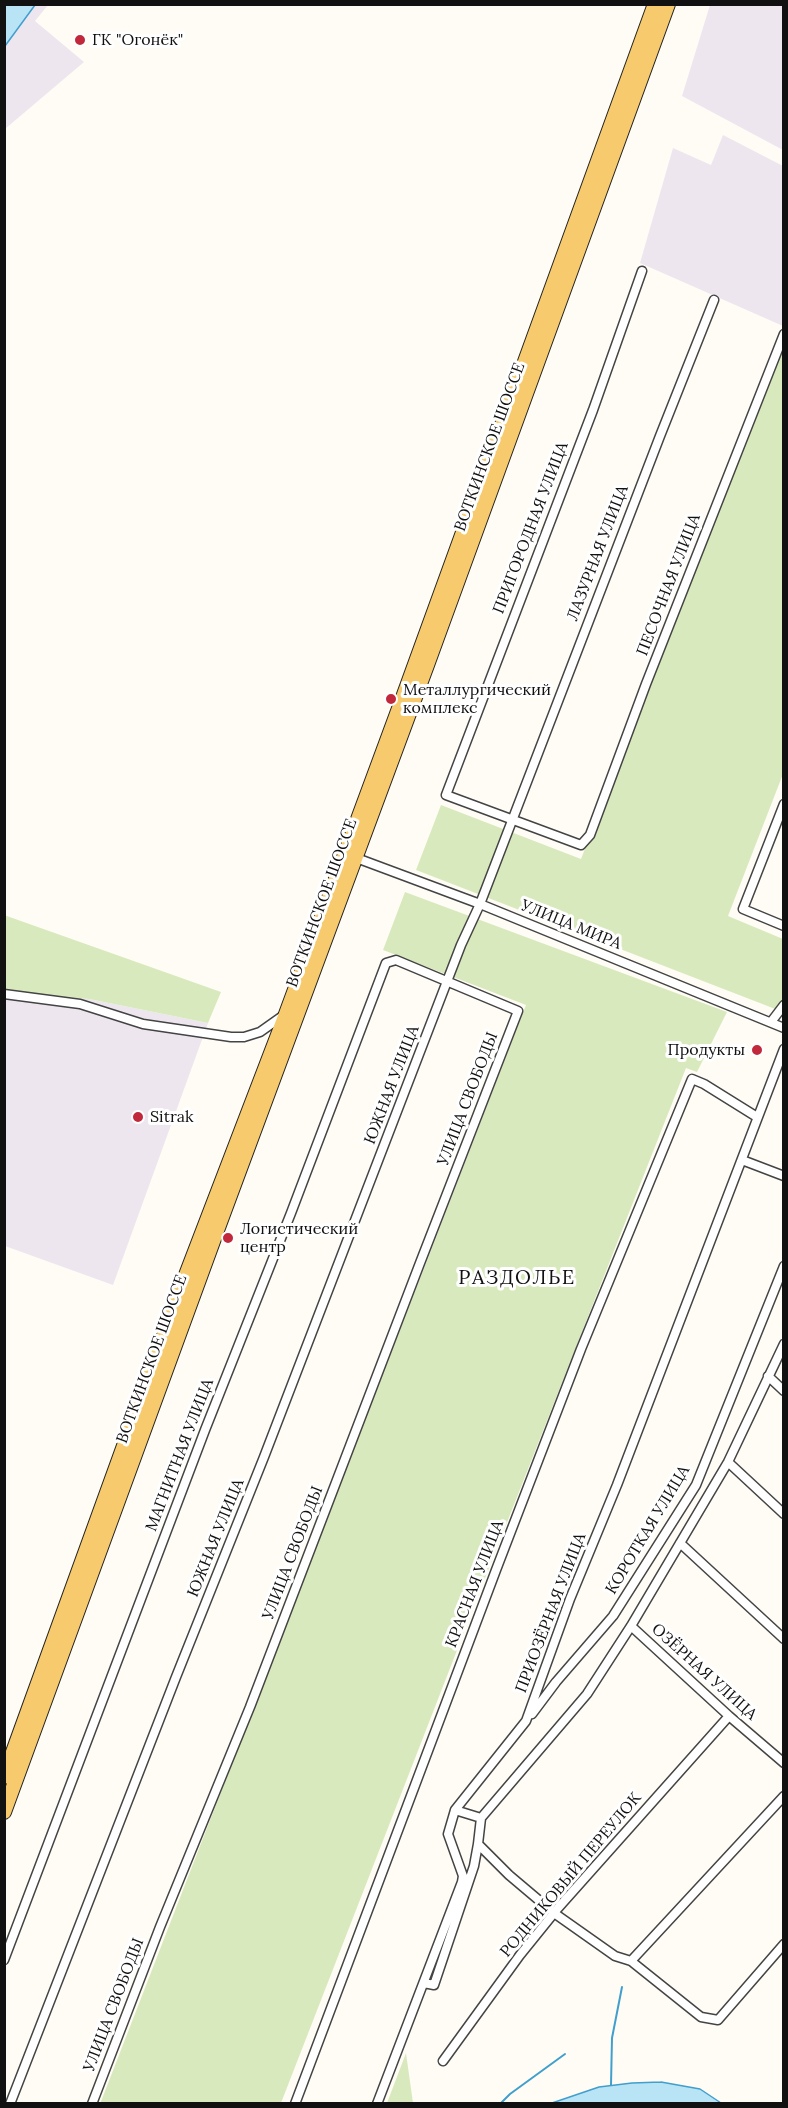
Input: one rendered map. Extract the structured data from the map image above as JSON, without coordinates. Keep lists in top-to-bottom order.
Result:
{
  "streets": {
    "main road": ["ВОТКИНСКОЕ ШОССЕ"],
    "street": [
      "ПРИГОРОДНАЯ УЛИЦА",
      "ЛАЗУРНАЯ УЛИЦА",
      "ПЕСОЧНАЯ УЛИЦА",
      "УЛИЦА МИРА",
      "ЮЖНАЯ УЛИЦА",
      "УЛИЦА СВОБОДЫ",
      "МАГНИТНАЯ УЛИЦА",
      "КОРОТКАЯ УЛИЦА",
      "КРАСНАЯ УЛИЦА",
      "ПРИОЗЁРНАЯ УЛИЦА",
      "ОЗЁРНАЯ УЛИЦА",
      "РОДНИКОВЫЙ ПЕРЕУЛОК"
    ]
  },
  "crossings": [
    ["ВОТКИНСКОЕ ШОССЕ", "УЛИЦА МИРА"],
    ["ПРИГОРОДНАЯ УЛИЦА", "ЛАЗУРНАЯ УЛИЦА"],
    ["ПРИГОРОДНАЯ УЛИЦА", "ПЕСОЧНАЯ УЛИЦА"],
    ["ЛАЗУРНАЯ УЛИЦА", "ПЕСОЧНАЯ УЛИЦА"],
    ["ЛАЗУРНАЯ УЛИЦА", "УЛИЦА МИРА"],
    ["ЛАЗУРНАЯ УЛИЦА", "ЮЖНАЯ УЛИЦА"],
    ["УЛИЦА МИРА", "ЮЖНАЯ УЛИЦА"],
    ["ЮЖНАЯ УЛИЦА", "УЛИЦА СВОБОДЫ"],
    ["ЮЖНАЯ УЛИЦА", "МАГНИТНАЯ УЛИЦА"],
    ["УЛИЦА СВОБОДЫ", "МАГНИТНАЯ УЛИЦА"],
    ["КОРОТКАЯ УЛИЦА", "ПРИОЗЁРНАЯ УЛИЦА"],
    ["КРАСНАЯ УЛИЦА", "ПРИОЗЁРНАЯ УЛИЦА"],
    ["ОЗЁРНАЯ УЛИЦА", "РОДНИКОВЫЙ ПЕРЕУЛОК"]
  ],
  "districts": ["РАЗДОЛЬЕ"],
  "places": [
    "ГК \"Огонёк\"",
    "Металлургический комплекс",
    "Продукты",
    "Sitrak",
    "Логистический центр"
  ]
}
